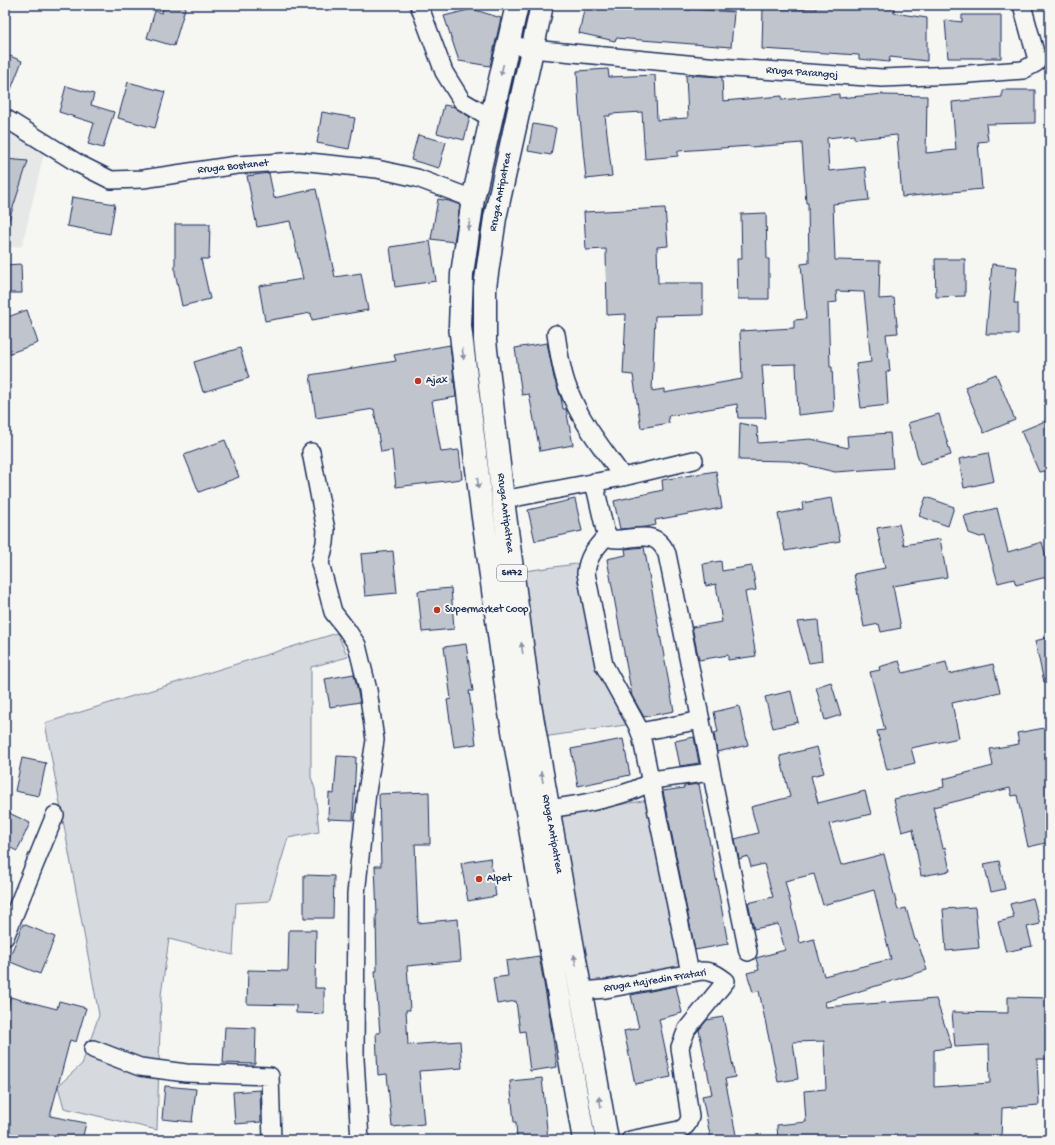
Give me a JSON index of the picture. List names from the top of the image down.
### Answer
{
  "streets": {
    "main road": ["Rruga Antipatrea", "SH72"],
    "street": ["Rruga Parangoj", "Rruga Bostanet", "Rruga Hajredin Fratari"]
  },
  "crossings": [
    ["Rruga Parangoj", "Rruga Antipatrea"],
    ["Rruga Bostanet", "Rruga Antipatrea"],
    ["Rruga Antipatrea", "Rruga Hajredin Fratari"]
  ],
  "places": ["Ajax", "Supermarket Coop", "Alpet"]
}
